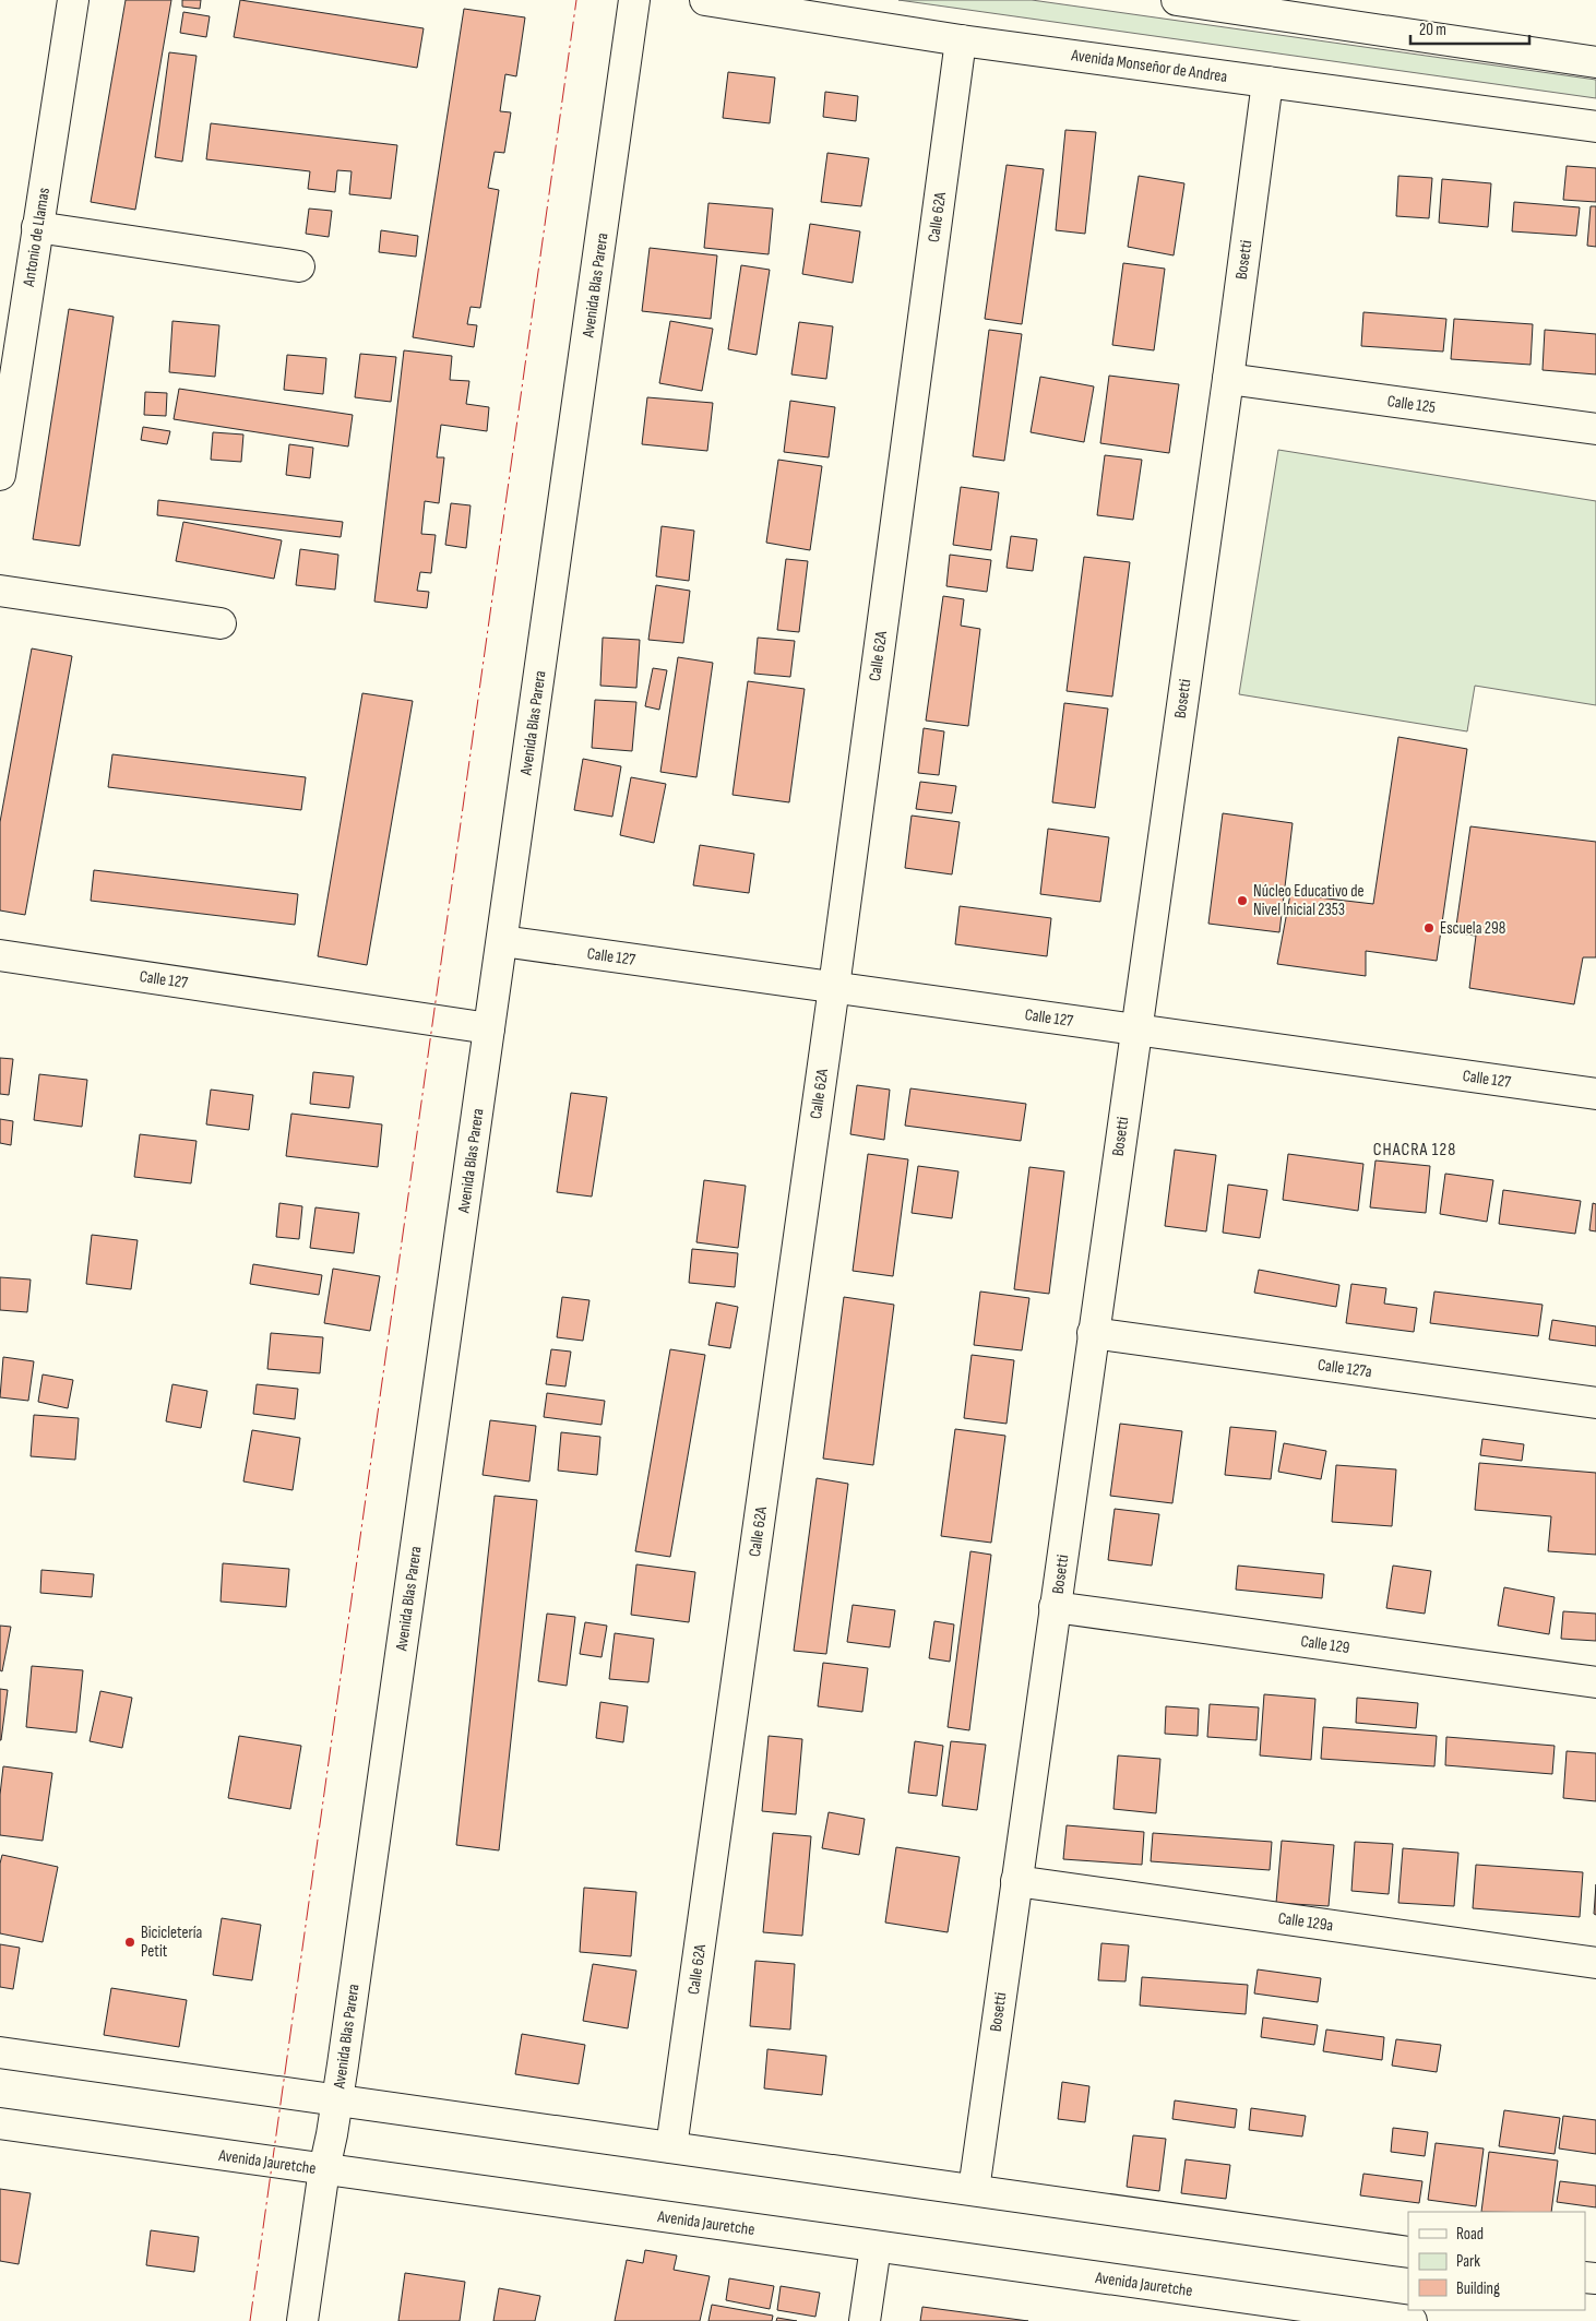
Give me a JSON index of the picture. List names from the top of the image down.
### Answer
{
  "streets": {
    "street": [
      "Avenida Monseñor de Andrea",
      "Calle 62A",
      "Antonio de Llamas",
      "Bosetti",
      "Avenida Blas Parera",
      "Calle 125",
      "Calle 127",
      "Calle 127a",
      "Calle 129",
      "Calle 129a",
      "Avenida Jauretche"
    ]
  },
  "crossings": [
    ["Avenida Monseñor de Andrea", "Calle 62A"],
    ["Avenida Monseñor de Andrea", "Bosetti"],
    ["Calle 62A", "Calle 127"],
    ["Bosetti", "Calle 125"],
    ["Bosetti", "Calle 127"],
    ["Bosetti", "Calle 127a"],
    ["Bosetti", "Calle 129"],
    ["Bosetti", "Calle 129a"],
    ["Avenida Blas Parera", "Calle 127"],
    ["Avenida Blas Parera", "Avenida Jauretche"]
  ],
  "districts": ["CHACRA 128"],
  "places": ["Núcleo Educativo de Nivel Inicial 2353", "Escuela 298", "Bicicletería Petit"],
  "legend": ["Road", "Park", "Building"],
  "scale_bar": "20 m"
}
